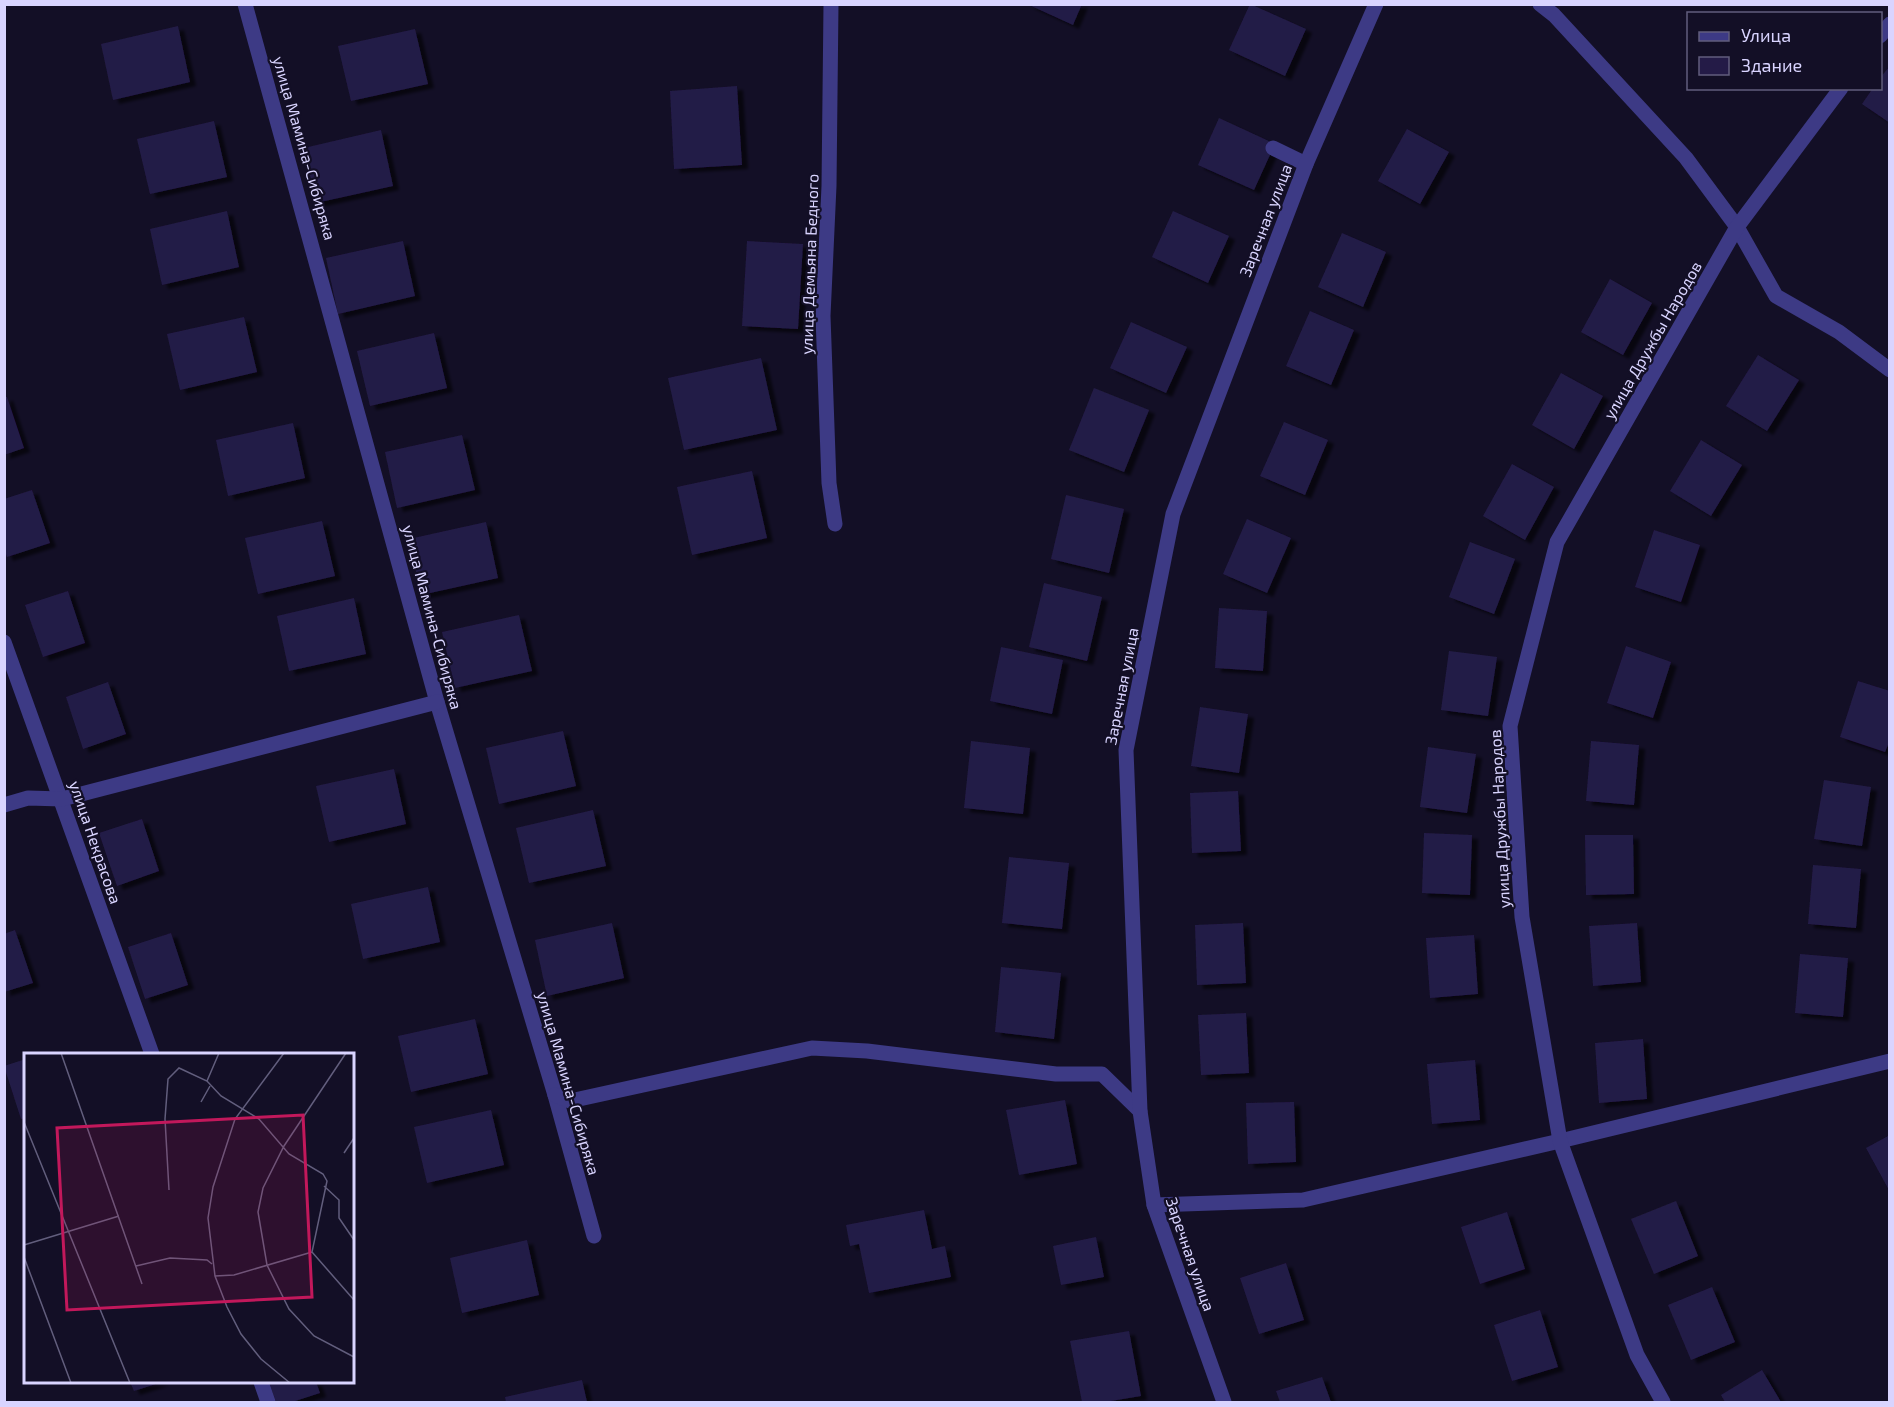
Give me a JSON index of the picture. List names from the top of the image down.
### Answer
{
  "streets": {
    "street": [
      "улица Мамина-Сибиряка",
      "Заречная улица",
      "улица Демьяна Бедного",
      "улица Дружбы Народов",
      "улица Некрасова"
    ]
  },
  "legend": ["Улица", "Здание"]
}
